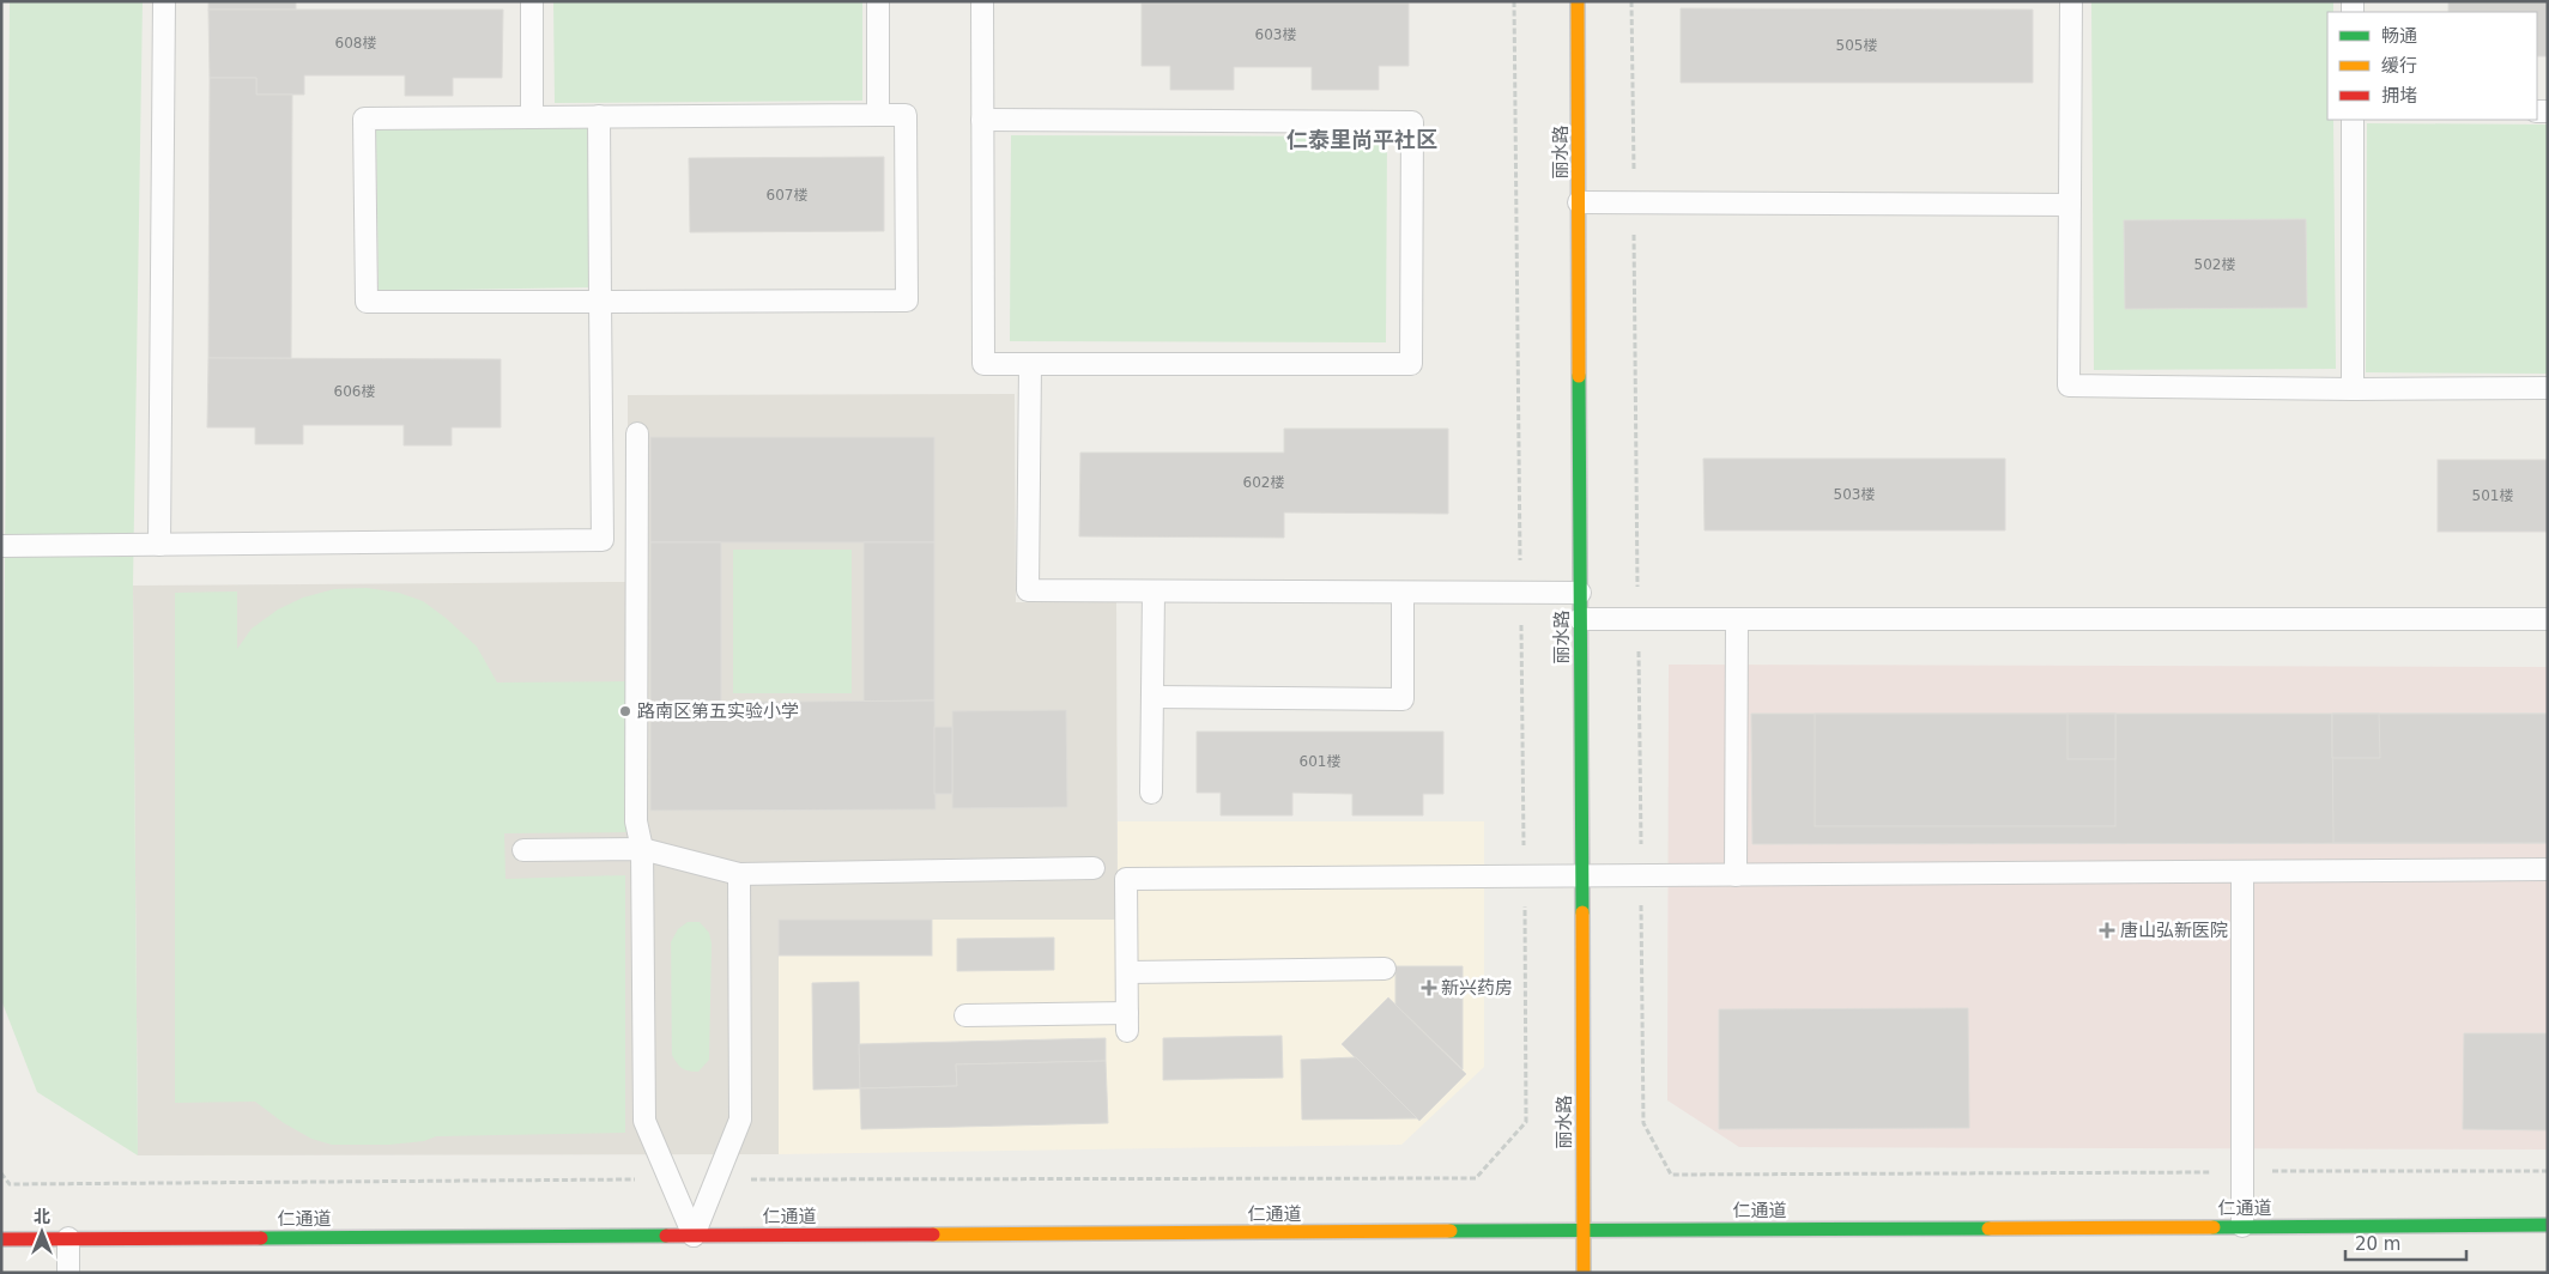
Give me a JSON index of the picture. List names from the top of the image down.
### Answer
{
  "streets": {
    "street": ["丽水路", "仁通道"]
  },
  "crossings": [
    ["丽水路", "仁通道"]
  ],
  "districts": ["仁泰里尚平社区"],
  "places": {
    "other": ["路南区第五实验小学"],
    "health": ["唐山弘新医院", "新兴药房"]
  },
  "house_numbers": [
    "603楼",
    "608楼",
    "505楼",
    "607楼",
    "502楼",
    "606楼",
    "602楼",
    "503楼",
    "501楼",
    "601楼"
  ],
  "legend": ["畅通", "缓行", "拥堵"],
  "scale_bar": "20 m",
  "north": "top"
}
